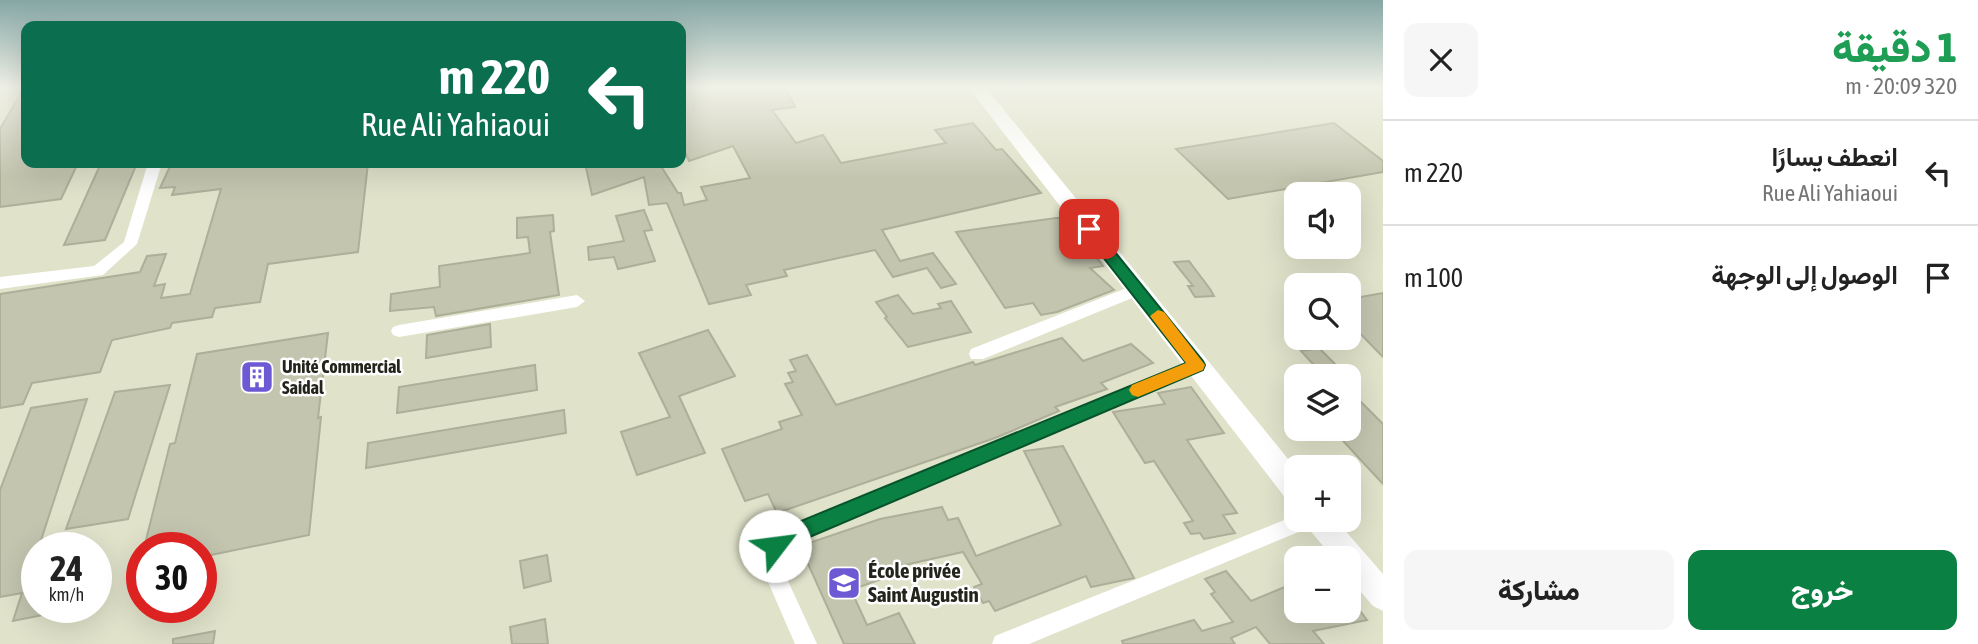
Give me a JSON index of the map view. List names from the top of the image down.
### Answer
{
  "places": {
    "building": ["Unité Commercial Saidal"],
    "school or university": ["École privée Saint Augustin"]
  },
  "page": {
    "heading": ["1 دقيقة", "320 m · 20:09"],
    "turn": ["220 m", "Rue Ali Yahiaoui"],
    "list": [
      {
        "name": "انعطف يسارًا",
        "note": "Rue Ali Yahiaoui",
        "value": "220 m"
      },
      {
        "name": "الوصول إلى الوجهة",
        "value": "100 m"
      }
    ],
    "map_buttons": ["+", "−"],
    "speed": "24 km/h",
    "limit": "30",
    "buttons": ["خروج", "مشاركة"]
  }
}
